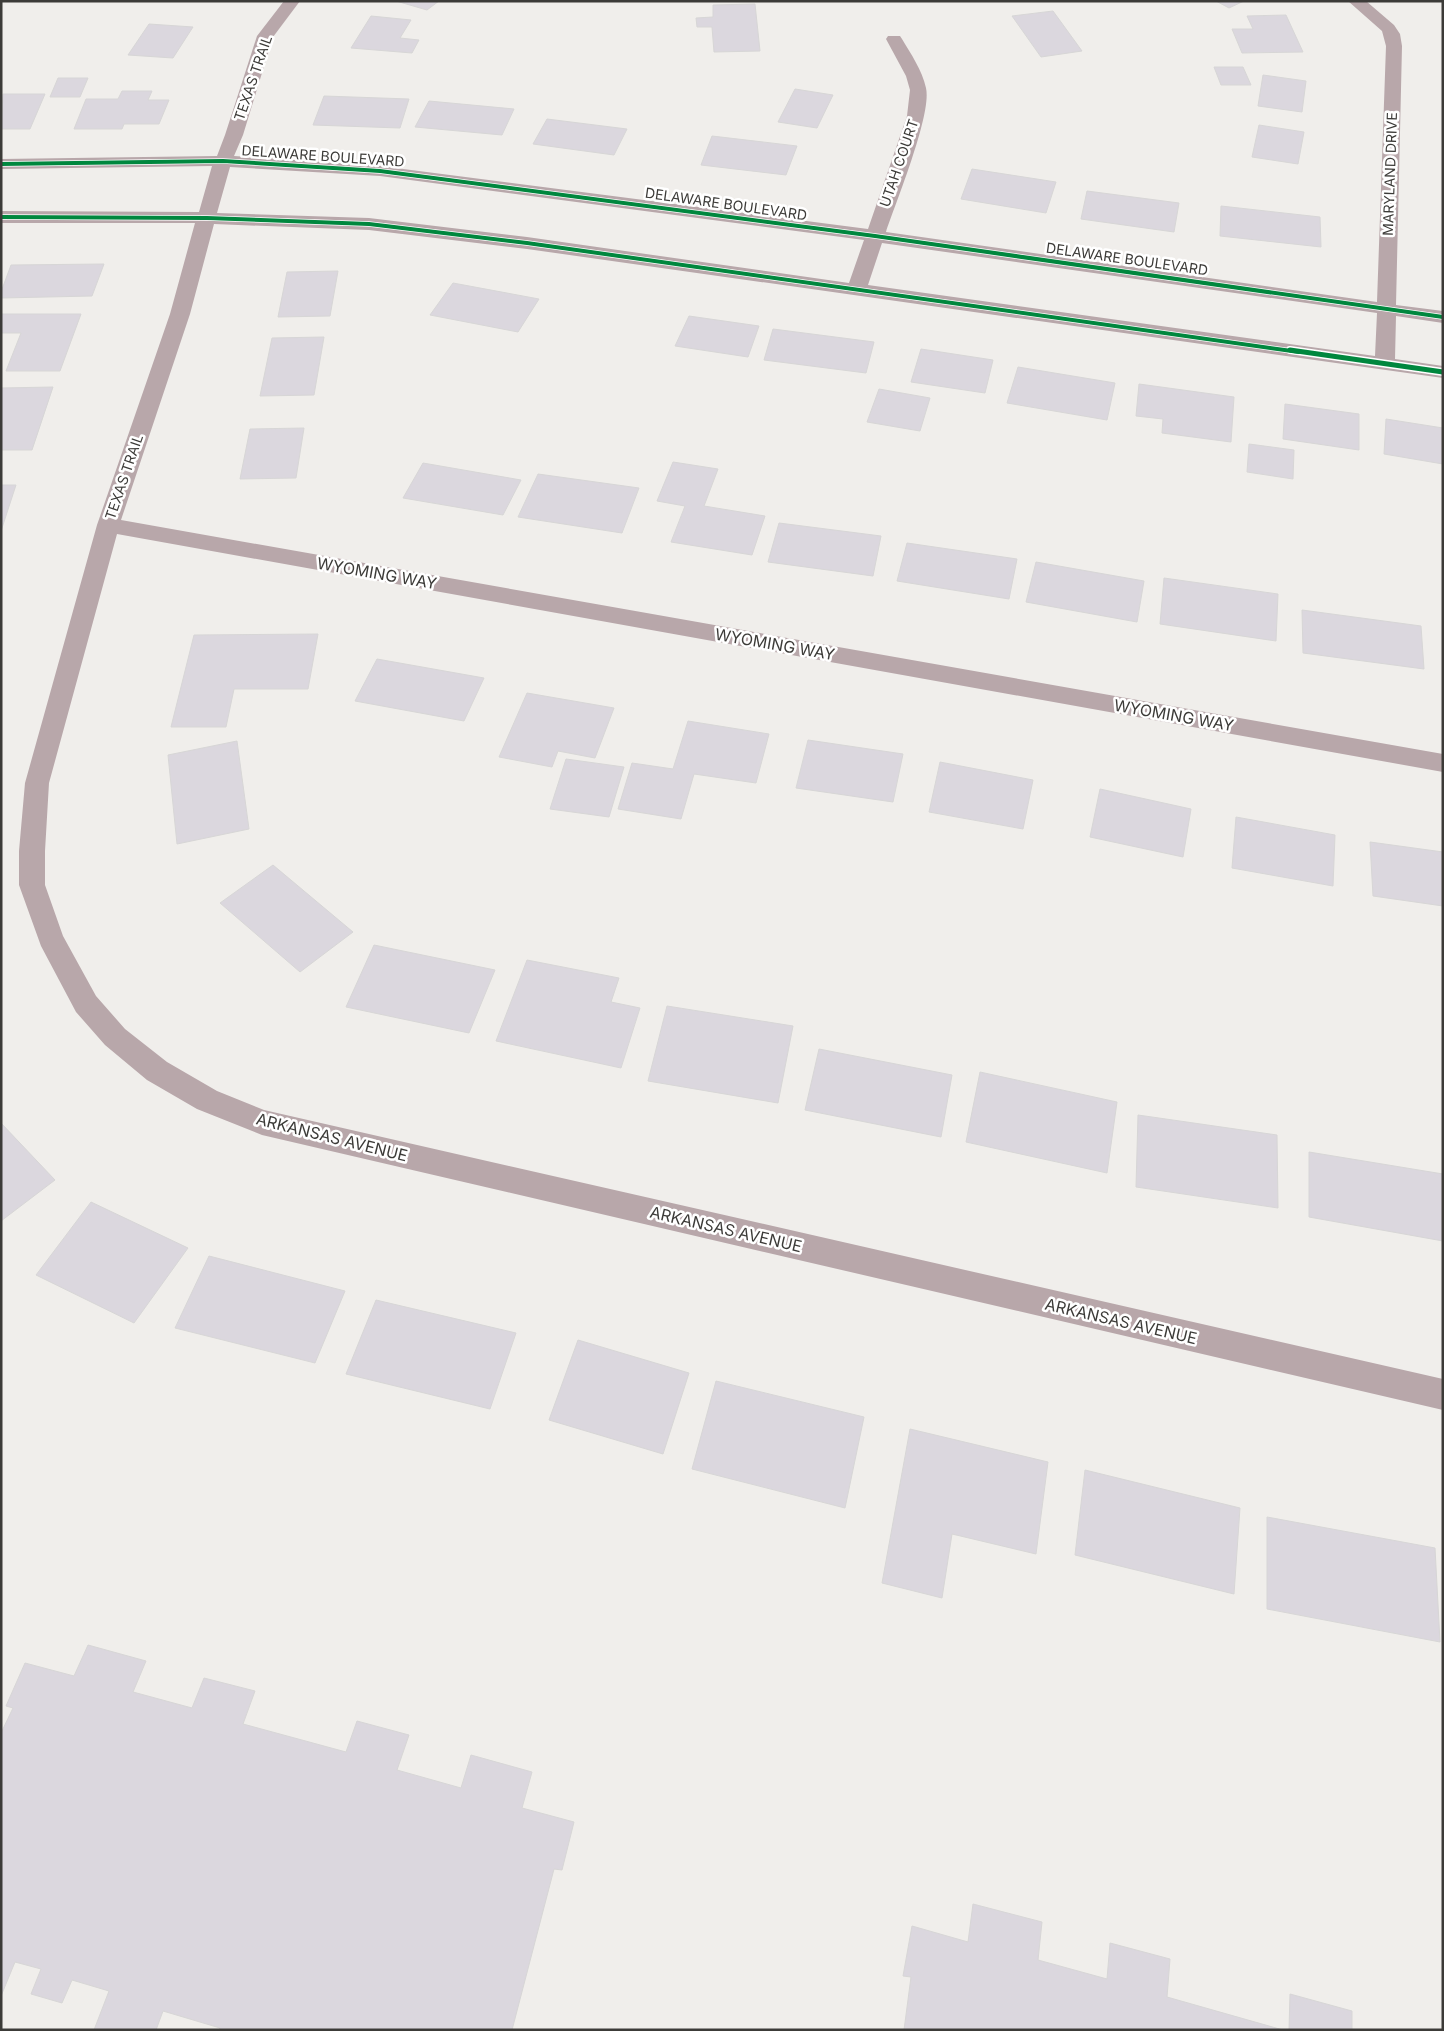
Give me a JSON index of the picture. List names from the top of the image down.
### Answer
{
  "streets": {
    "street": [
      "TEXAS TRAIL",
      "DELAWARE BOULEVARD",
      "UTAH COURT",
      "MARYLAND DRIVE",
      "WYOMING WAY",
      "ARKANSAS AVENUE"
    ]
  },
  "crossings": [
    ["TEXAS TRAIL", "DELAWARE BOULEVARD"],
    ["TEXAS TRAIL", "WYOMING WAY"],
    ["TEXAS TRAIL", "ARKANSAS AVENUE"],
    ["DELAWARE BOULEVARD", "UTAH COURT"],
    ["DELAWARE BOULEVARD", "MARYLAND DRIVE"]
  ]
}
